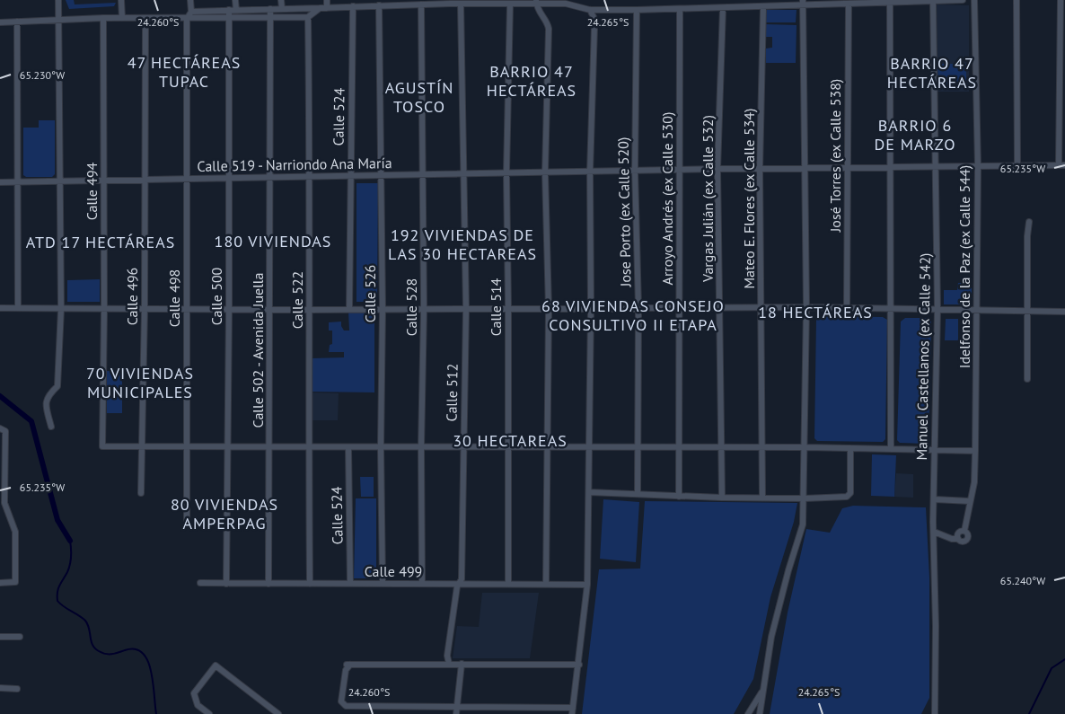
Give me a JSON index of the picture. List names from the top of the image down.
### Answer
{
  "streets": {
    "street": [
      "Calle 524",
      "José Torres (ex Calle 538)",
      "Calle 519 - Narriondo Ana María",
      "Calle 494",
      "Arroyo Andrés (ex Calle 530)",
      "Vargas Julián (ex Calle 532)",
      "Mateo E. Flores (ex Calle 534)",
      "Jose Porto (ex Calle 520)",
      "Idelfonso de la Paz (ex Calle 544)",
      "Calle 526",
      "Calle 496",
      "Calle 500",
      "Calle 498",
      "Calle 522",
      "Calle 528",
      "Calle 514",
      "Calle 502 - Avenida Juella",
      "Manuel Castellanos (ex Calle 542)",
      "Calle 512",
      "Calle 499"
    ]
  },
  "crossings": [
    ["Calle 524", "Calle 519 - Narriondo Ana María"],
    ["Calle 524", "Calle 499"],
    ["José Torres (ex Calle 538)", "Calle 519 - Narriondo Ana María"],
    ["Calle 519 - Narriondo Ana María", "Calle 494"],
    ["Calle 519 - Narriondo Ana María", "Arroyo Andrés (ex Calle 530)"],
    ["Calle 519 - Narriondo Ana María", "Vargas Julián (ex Calle 532)"],
    ["Calle 519 - Narriondo Ana María", "Mateo E. Flores (ex Calle 534)"],
    ["Calle 519 - Narriondo Ana María", "Jose Porto (ex Calle 520)"],
    ["Calle 519 - Narriondo Ana María", "Idelfonso de la Paz (ex Calle 544)"],
    ["Calle 519 - Narriondo Ana María", "Calle 526"],
    ["Calle 519 - Narriondo Ana María", "Calle 496"],
    ["Calle 519 - Narriondo Ana María", "Calle 500"],
    ["Calle 519 - Narriondo Ana María", "Calle 498"],
    ["Calle 519 - Narriondo Ana María", "Calle 522"],
    ["Calle 519 - Narriondo Ana María", "Calle 528"],
    ["Calle 519 - Narriondo Ana María", "Calle 514"],
    ["Calle 519 - Narriondo Ana María", "Calle 502 - Avenida Juella"],
    ["Calle 519 - Narriondo Ana María", "Manuel Castellanos (ex Calle 542)"],
    ["Calle 519 - Narriondo Ana María", "Calle 512"],
    ["Calle 494", "Calle 496"],
    ["Calle 526", "Calle 499"],
    ["Calle 500", "Calle 499"],
    ["Calle 522", "Calle 499"],
    ["Calle 528", "Calle 499"],
    ["Calle 514", "Calle 499"],
    ["Calle 502 - Avenida Juella", "Calle 499"],
    ["Calle 512", "Calle 499"]
  ],
  "districts": [
    "47 HECTÁREAS TUPAC",
    "BARRIO 47 HECTÁREAS",
    "BARRIO 47 HECTÁREAS",
    "AGUSTÍN TOSCO",
    "BARRIO 6 DE MARZO",
    "192 VIVIENDAS DE LAS 30 HECTAREAS",
    "180 VIVIENDAS",
    "ATD 17 HECTÁREAS",
    "68 VIVIENDAS CONSEJO CONSULTIVO II ETAPA",
    "18 HECTÁREAS",
    "70 VIVIENDAS MUNICIPALES",
    "30 HECTAREAS",
    "80 VIVIENDAS AMPERPAG"
  ],
  "coordinates": [
    "24.260°S",
    "24.265°S",
    "65.230°W",
    "65.235°W",
    "65.240°W"
  ]
}
